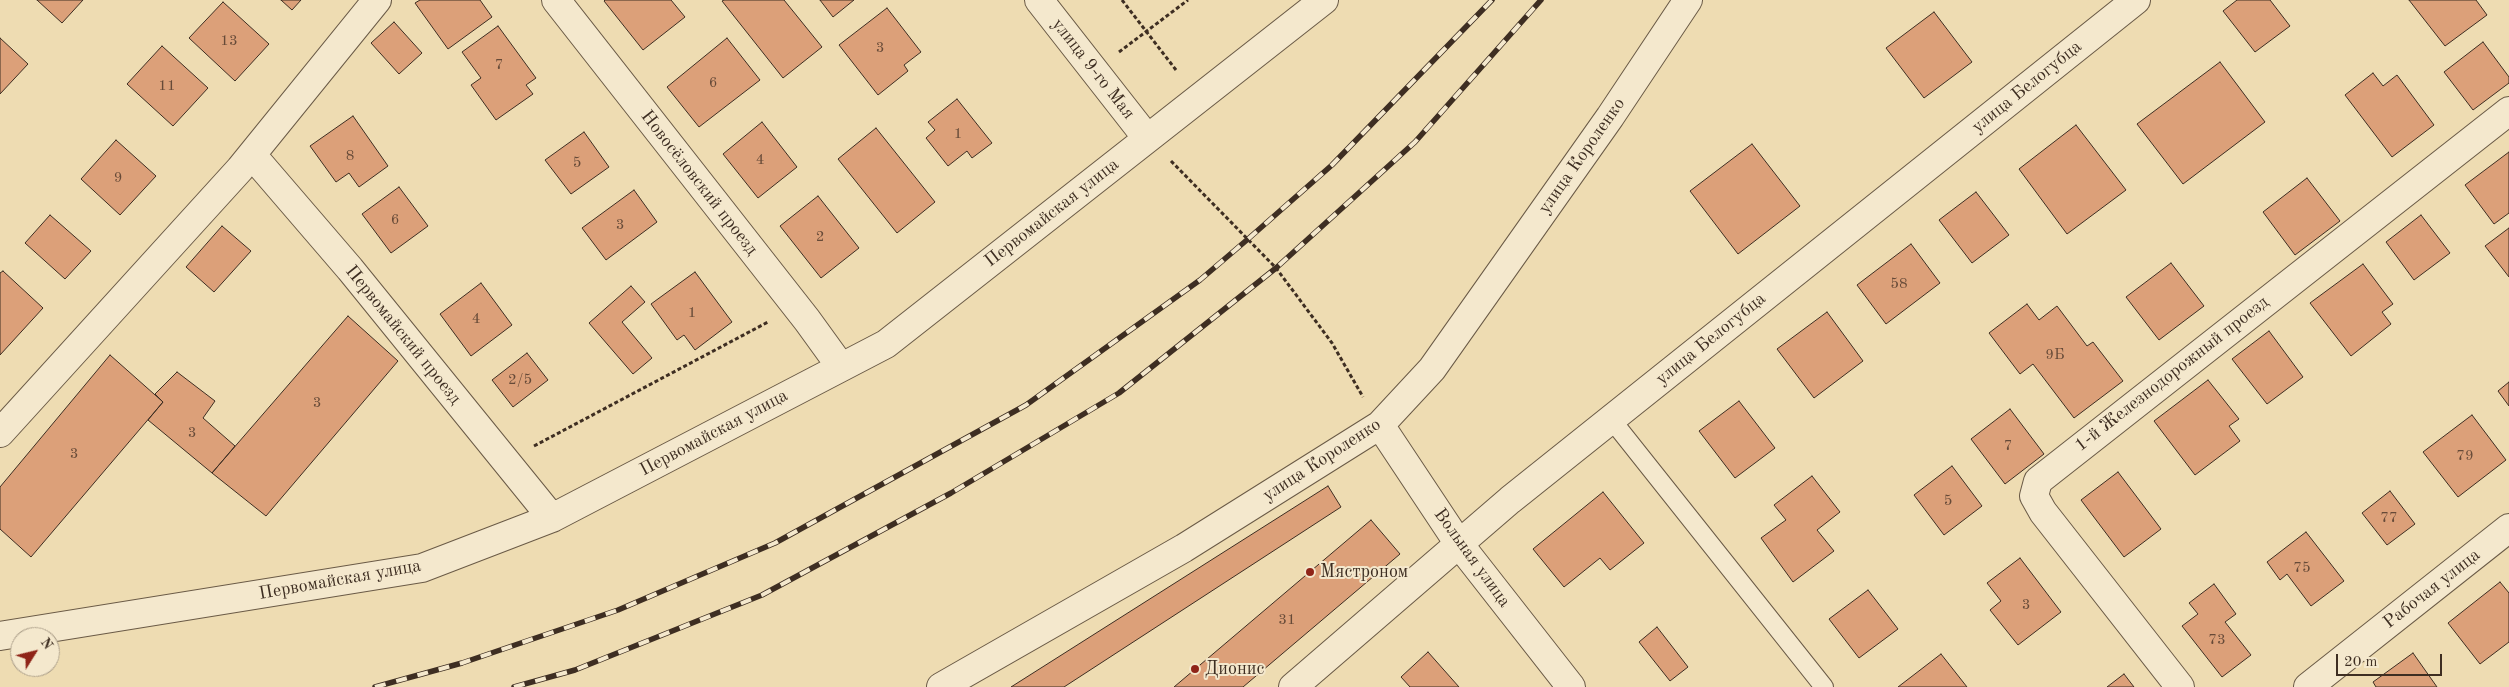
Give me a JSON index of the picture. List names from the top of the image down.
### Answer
{
  "streets": {
    "street": [
      "улица 9-го Мая",
      "улица Белогубца",
      "улица Короленко",
      "Новосёловский проезд",
      "Первомайская улица",
      "Первомайский проезд",
      "1-й Железнодорожный проезд",
      "Вольная улица",
      "Рабочая улица"
    ]
  },
  "crossings": [
    ["улица 9-го Мая", "Первомайская улица"],
    ["улица Белогубца", "Вольная улица"],
    ["улица Короленко", "Вольная улица"],
    ["Новосёловский проезд", "Первомайская улица"],
    ["Первомайская улица", "Первомайский проезд"]
  ],
  "places": ["Мястроном", "Дионис"],
  "house_numbers": [
    "13",
    "3",
    "7",
    "6",
    "11",
    "1",
    "8",
    "4",
    "5",
    "9",
    "6",
    "3",
    "2",
    "58",
    "1",
    "4",
    "9Б",
    "2/5",
    "3",
    "3",
    "7",
    "3",
    "79",
    "5",
    "77",
    "75",
    "3",
    "31",
    "73"
  ],
  "scale_bar": "20 m",
  "north": "top right"
}
